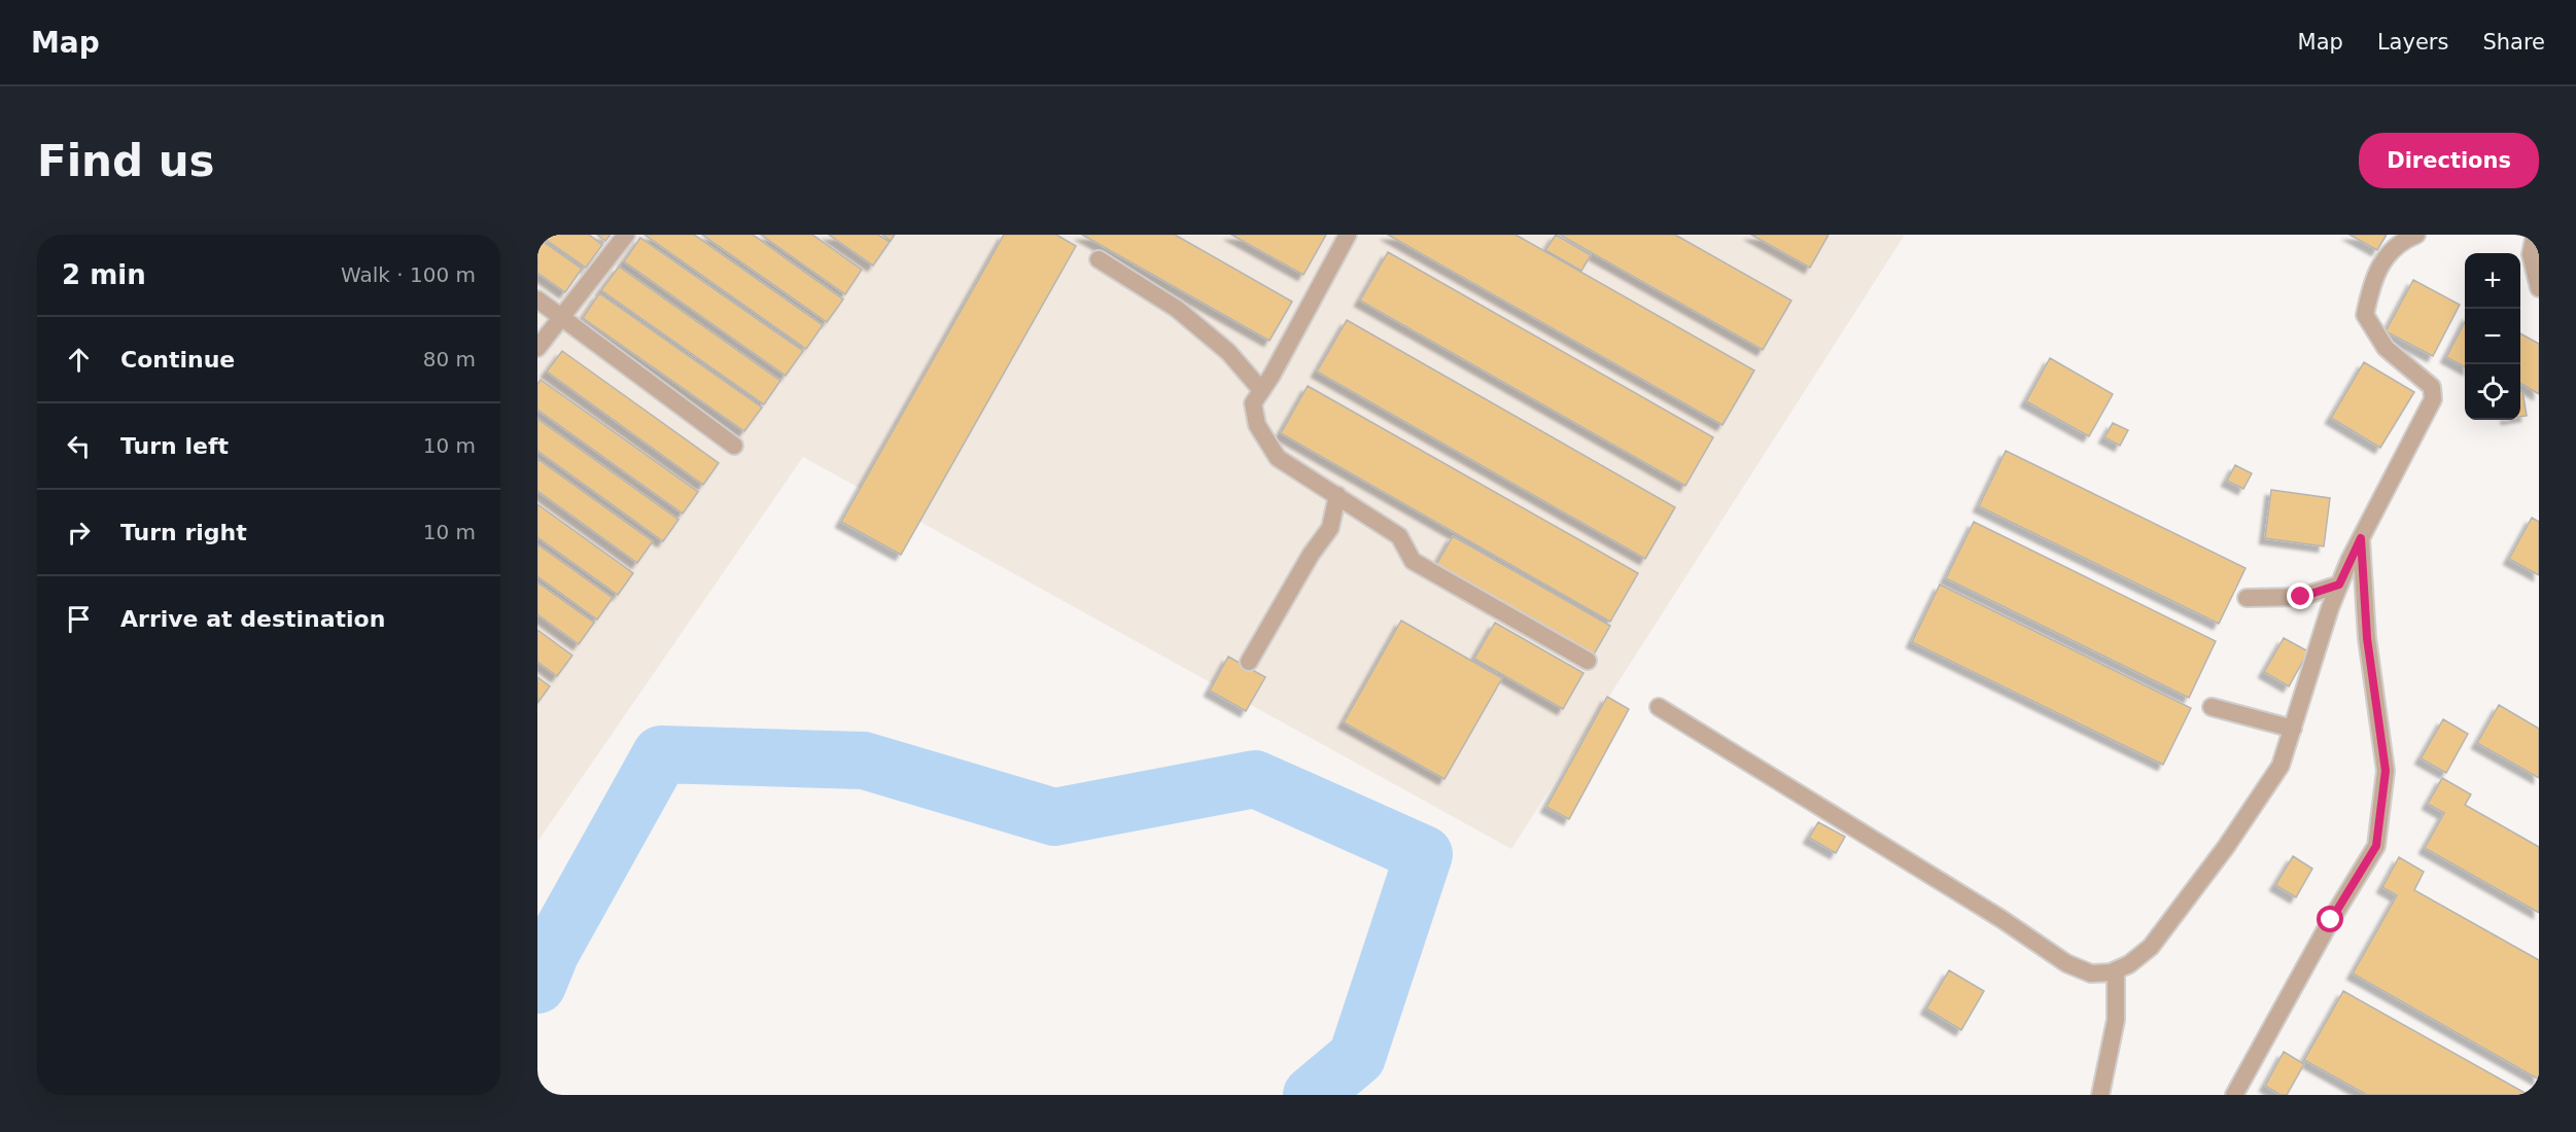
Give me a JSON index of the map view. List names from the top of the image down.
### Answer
{
  "page": {
    "header": "Map",
    "nav": ["Map", "Layers", "Share"],
    "buttons": "Directions",
    "title": "Find us",
    "heading": ["2 min", "Walk · 100 m"],
    "map_buttons": ["+", "−"],
    "list": [
      ["Continue", "80 m"],
      ["Turn left", "10 m"],
      ["Turn right", "10 m"],
      "Arrive at destination"
    ]
  }
}
